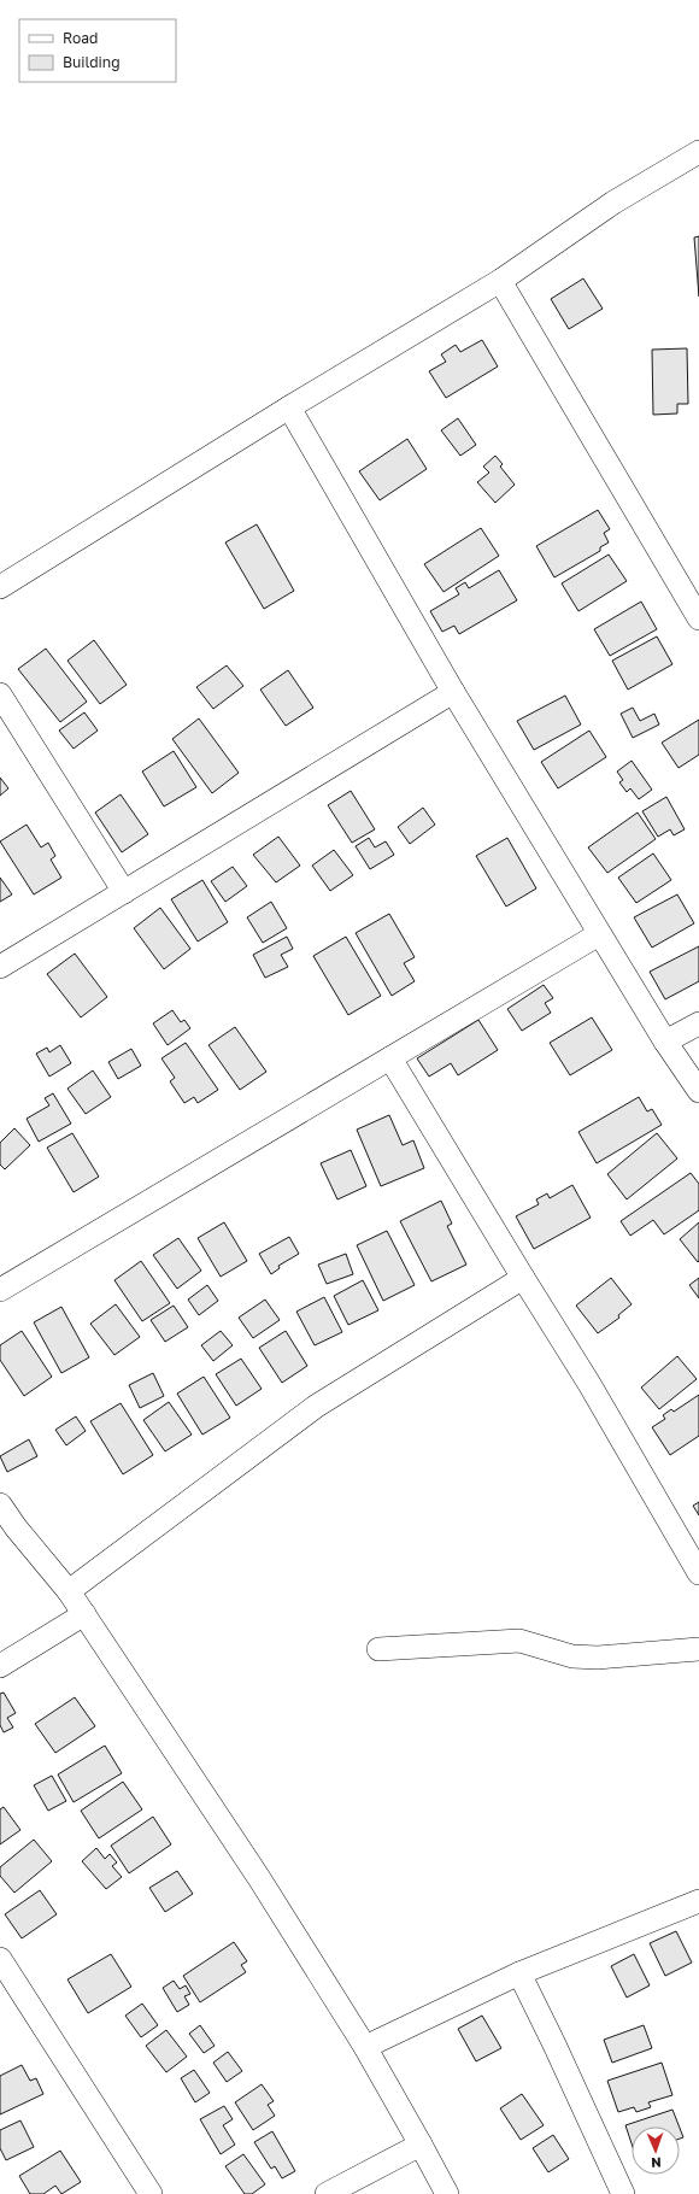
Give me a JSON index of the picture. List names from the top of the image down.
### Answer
{
  "legend": ["Road", "Building"],
  "north": "bottom"
}
